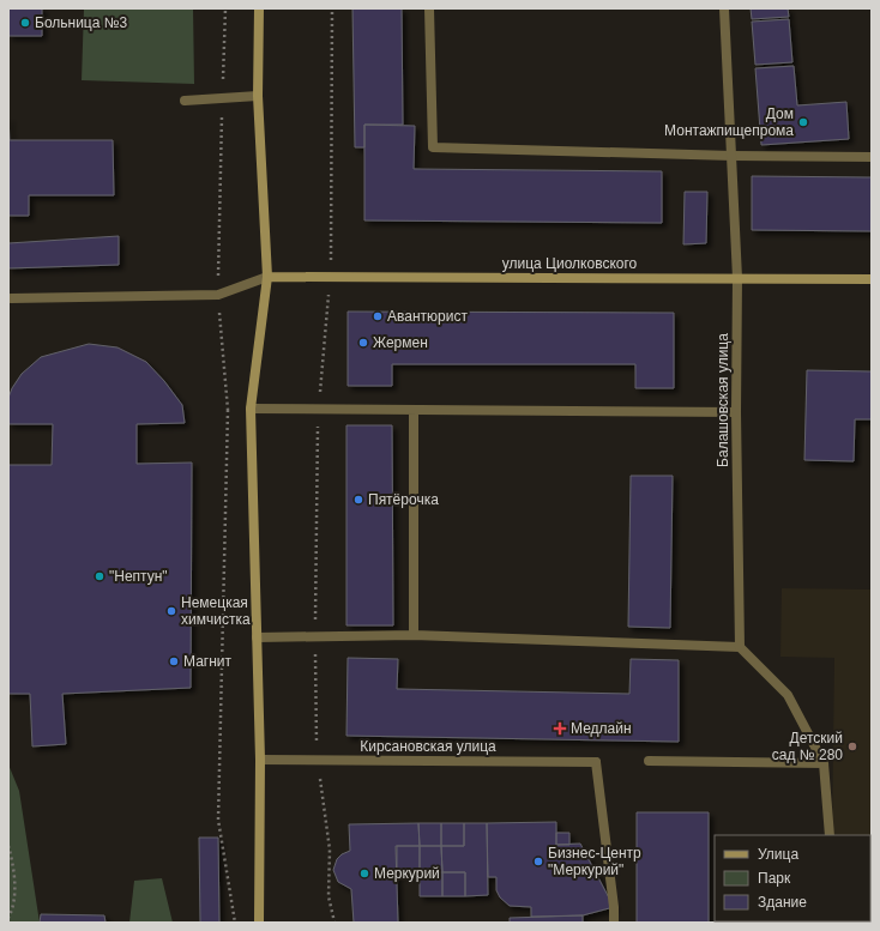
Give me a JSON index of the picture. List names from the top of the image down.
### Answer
{
  "streets": {
    "main road": ["улица Циолковского"],
    "street": ["Балашовская улица", "Кирсановская улица"]
  },
  "crossings": [
    ["улица Циолковского", "Балашовская улица"]
  ],
  "places": {
    "other": [
      "Больница №3",
      "Дом Монтажпищепрома",
      "Авантюрист",
      "Жермен",
      "Пятёрочка",
      "\"Нептун\"",
      "Немецкая химчистка",
      "Магнит",
      "Детский сад № 280",
      "Бизнес-Центр \"Меркурий\"",
      "Меркурий"
    ],
    "health": ["Медлайн"]
  },
  "legend": ["Улица", "Парк", "Здание"]
}
